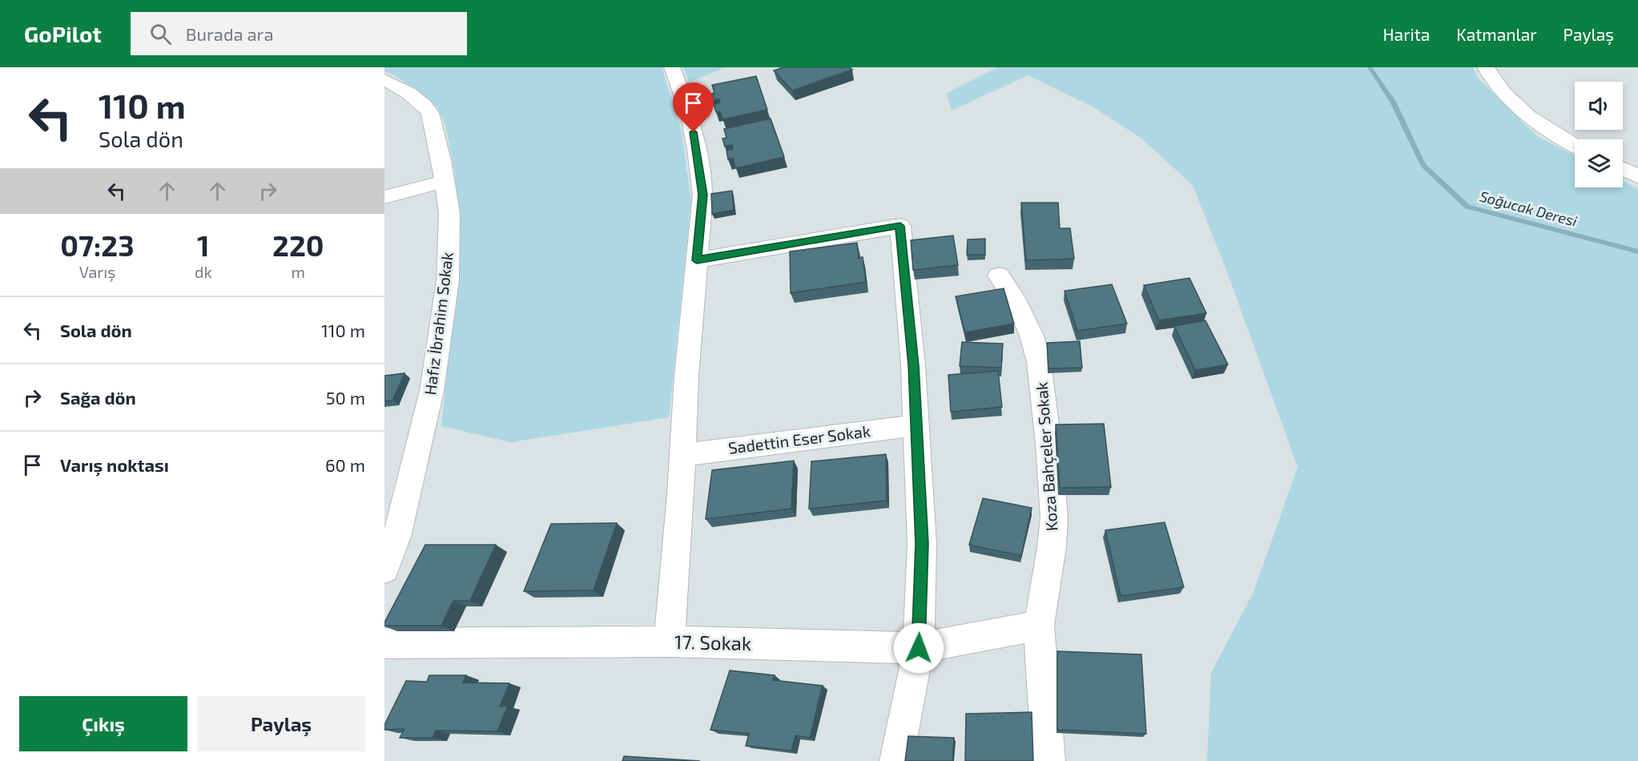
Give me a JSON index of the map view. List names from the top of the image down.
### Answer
{
  "streets": {
    "street": [
      "Hafız İbrahim Sokak",
      "Sadettin Eser Sokak",
      "Koza Bahçeler Sokak",
      "17. Sokak"
    ]
  },
  "crossings": [
    ["Koza Bahçeler Sokak", "17. Sokak"]
  ],
  "water": ["Soğucak Deresi"],
  "page": {
    "header": "GoPilot",
    "search": "Burada ara",
    "nav": ["Harita", "Katmanlar", "Paylaş"],
    "turn": ["110 m", "Sola dön"],
    "eta": [
      "07:23",
      "Varış",
      "1",
      "dk",
      "220",
      "m"
    ],
    "list": [
      {
        "name": "Sola dön",
        "value": "110 m"
      },
      {
        "name": "Sağa dön",
        "value": "50 m"
      },
      {
        "name": "Varış noktası",
        "value": "60 m"
      }
    ],
    "buttons": ["Çıkış", "Paylaş"]
  }
}
